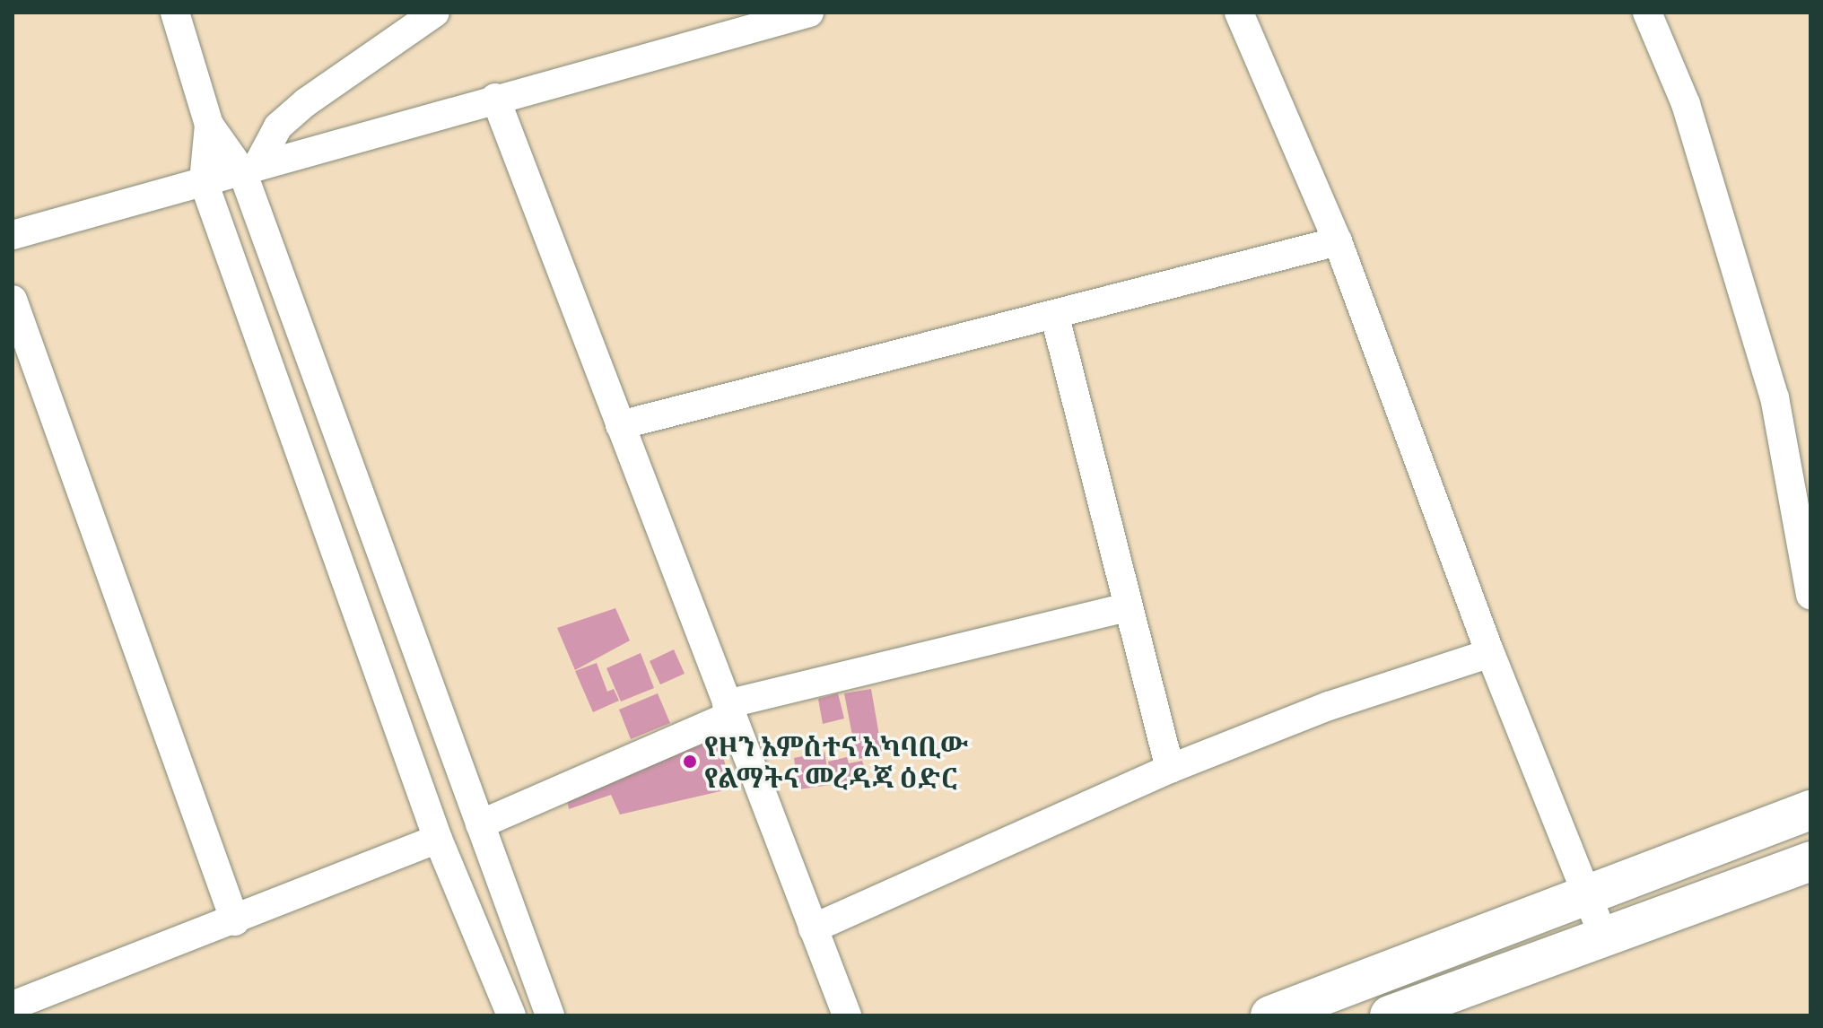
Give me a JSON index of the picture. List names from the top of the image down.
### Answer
{
  "places": ["የዞን አምስተና አካባቢው የልማትና መረዳጃ ዕድር"]
}
